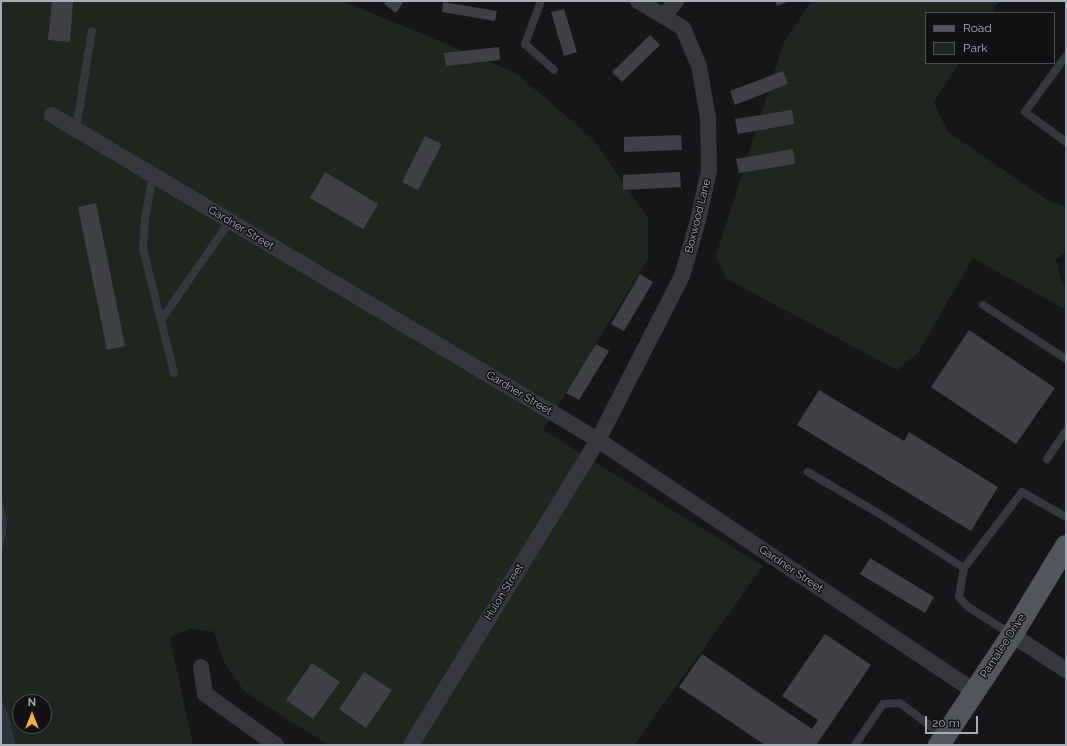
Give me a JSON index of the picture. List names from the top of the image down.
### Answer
{
  "streets": {
    "main road": ["Pamalee Drive"],
    "street": ["Boxwood Lane", "Gardner Street", "Hulon Street"]
  },
  "crossings": [
    ["Boxwood Lane", "Gardner Street"],
    ["Boxwood Lane", "Hulon Street"],
    ["Gardner Street", "Hulon Street"],
    ["Gardner Street", "Pamalee Drive"]
  ],
  "legend": ["Road", "Park"],
  "scale_bar": "20 m",
  "north": "top"
}
